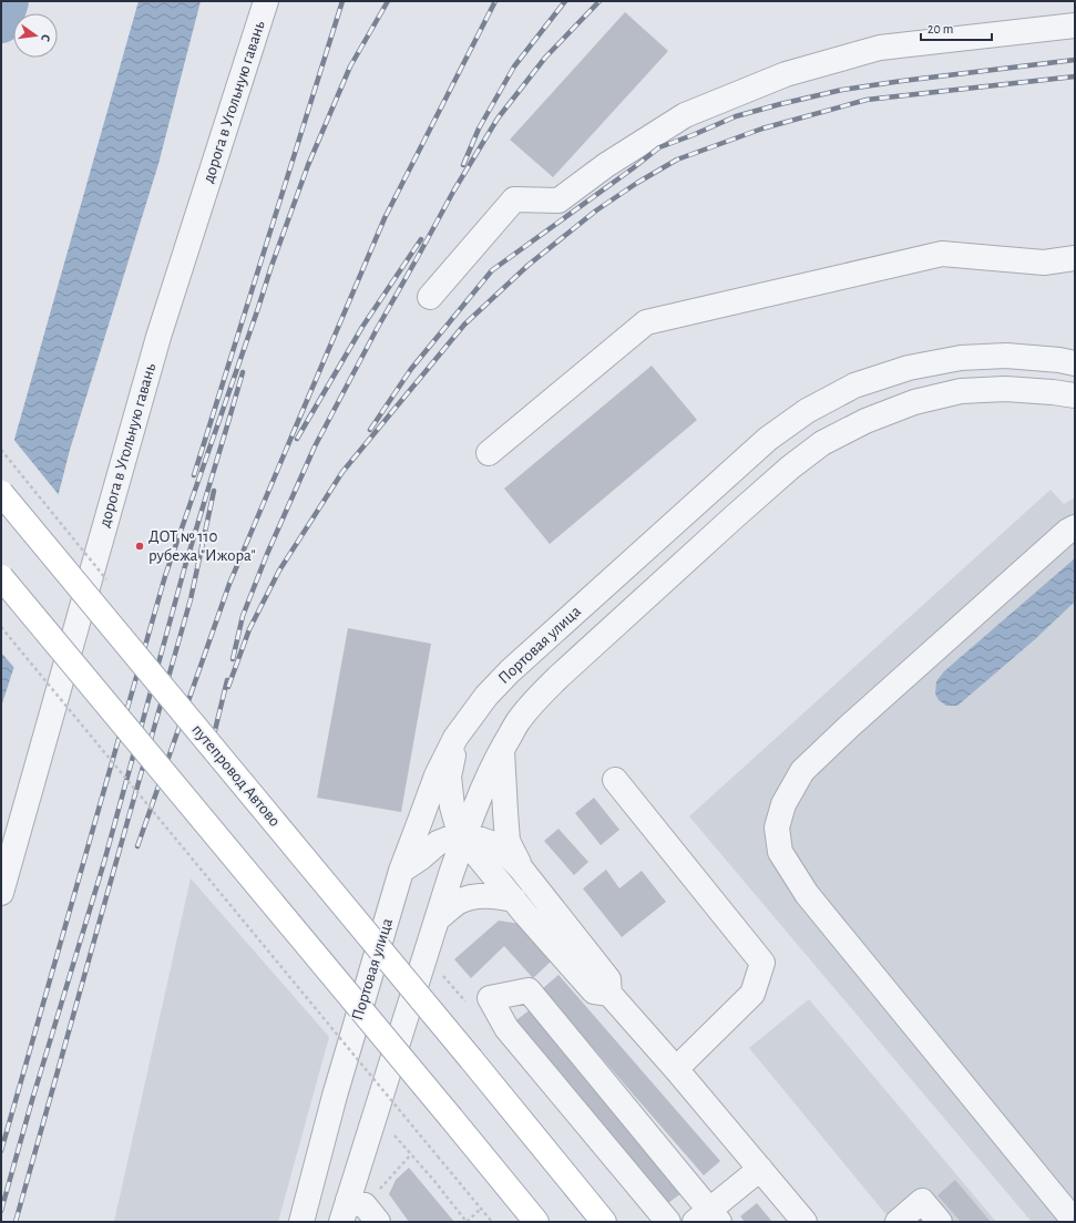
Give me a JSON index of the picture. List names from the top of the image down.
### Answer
{
  "streets": {
    "main road": ["путепровод Автово"],
    "street": ["дорога в Угольную гавань", "Портовая улица"]
  },
  "places": ["ДОТ № 110 рубежа \"Ижора\""],
  "scale_bar": "20 m",
  "north": "right"
}
